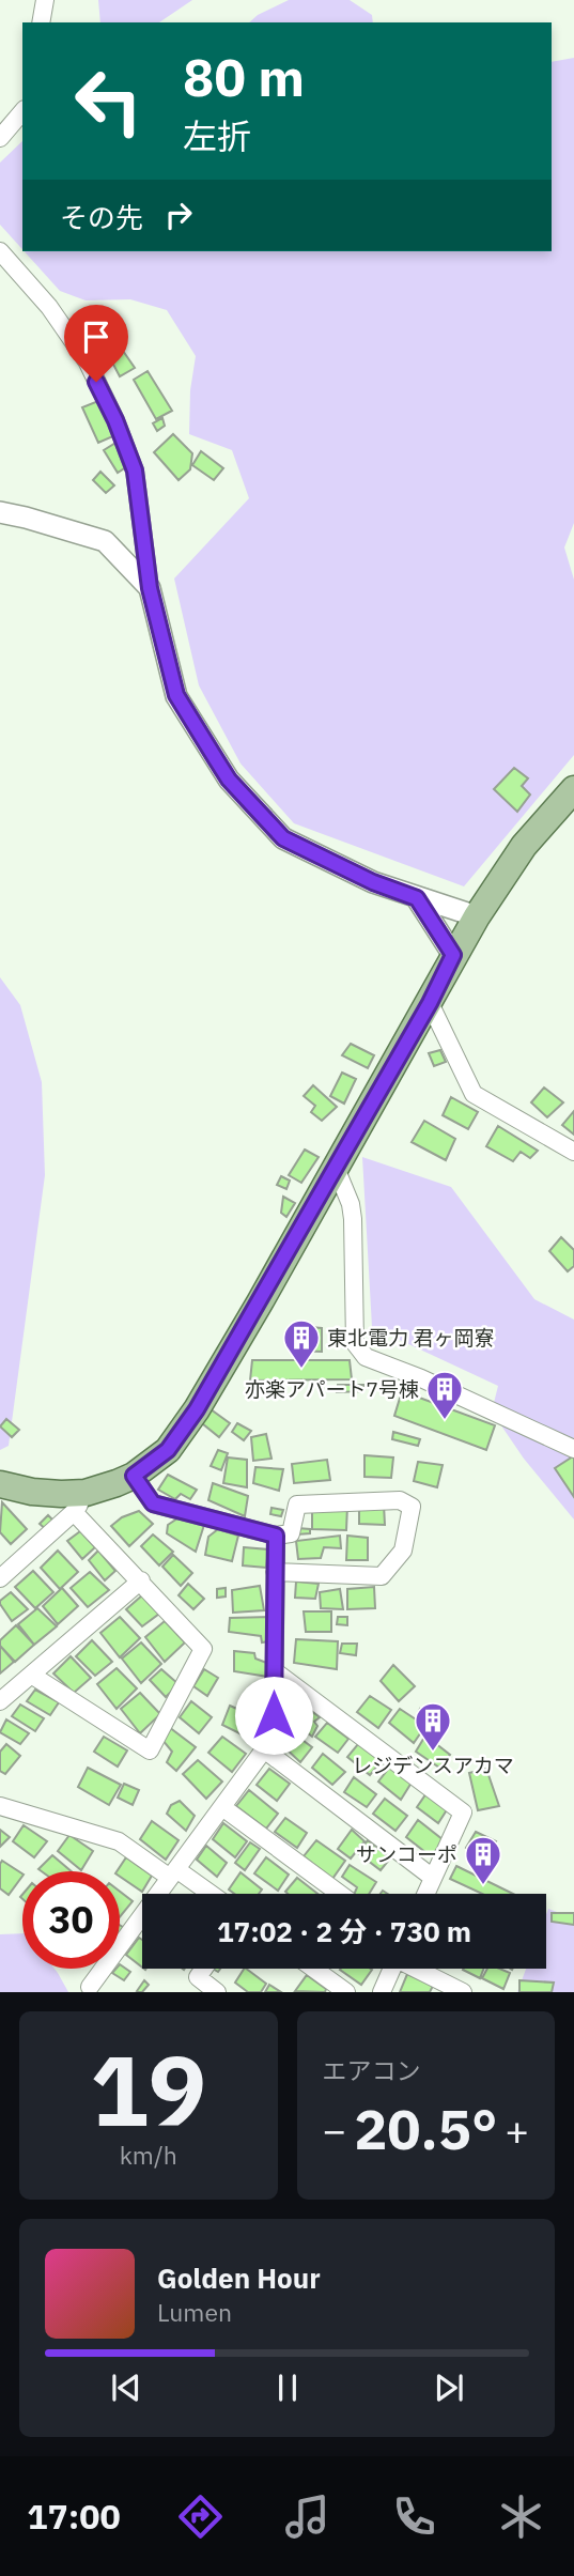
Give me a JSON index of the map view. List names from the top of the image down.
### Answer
{
  "places": {
    "building": [
      "東北電力 君ヶ岡寮",
      "亦楽アパート7号棟",
      "レジデンスアカマ",
      "サンコーポ"
    ]
  },
  "page": {
    "turn": ["80 m", "左折"],
    "then": "その先",
    "limit": "30",
    "trip": "17:02 · 2 分 · 730 m",
    "tile": [
      ["19", "km/h"],
      "エアコン"
    ],
    "heat": ["−", "20.5°", "+"],
    "song": ["Golden Hour", "Lumen"],
    "tabs": "17:00"
  }
}
